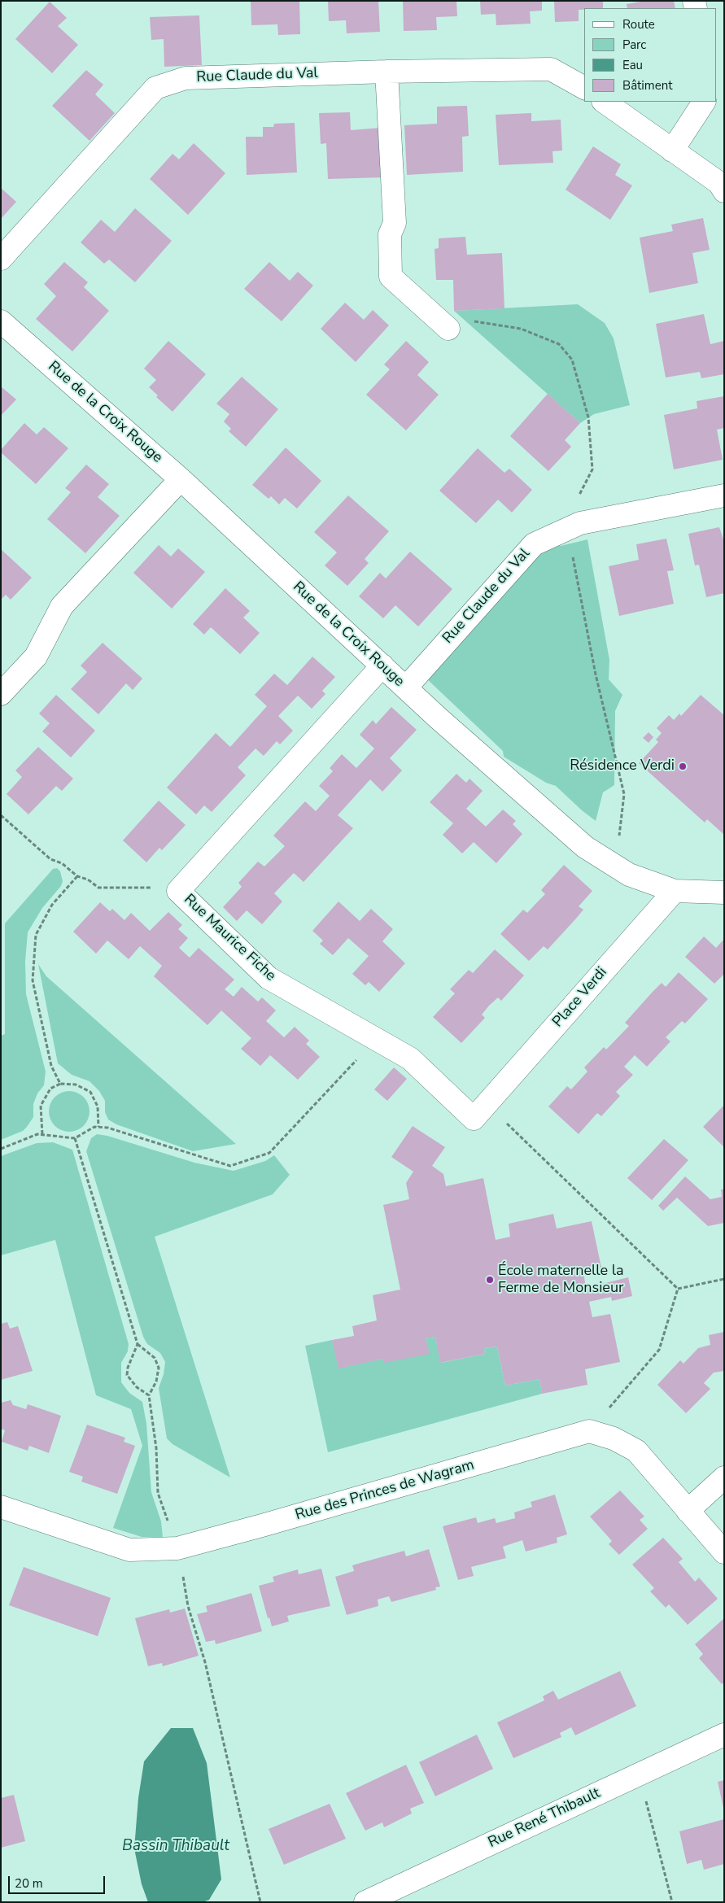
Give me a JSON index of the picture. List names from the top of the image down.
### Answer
{
  "streets": {
    "street": [
      "Rue Claude du Val",
      "Rue de la Croix Rouge",
      "Rue Maurice Fiche",
      "Place Verdi",
      "Rue des Princes de Wagram",
      "Rue René Thibault"
    ]
  },
  "crossings": [
    ["Rue Claude du Val", "Rue de la Croix Rouge"],
    ["Rue de la Croix Rouge", "Rue Maurice Fiche"],
    ["Rue de la Croix Rouge", "Place Verdi"],
    ["Rue Maurice Fiche", "Place Verdi"]
  ],
  "water": ["Bassin Thibault"],
  "places": ["Résidence Verdi", "École maternelle la Ferme de Monsieur"],
  "legend": [
    "Route",
    "Parc",
    "Eau",
    "Bâtiment"
  ],
  "scale_bar": "20 m"
}
